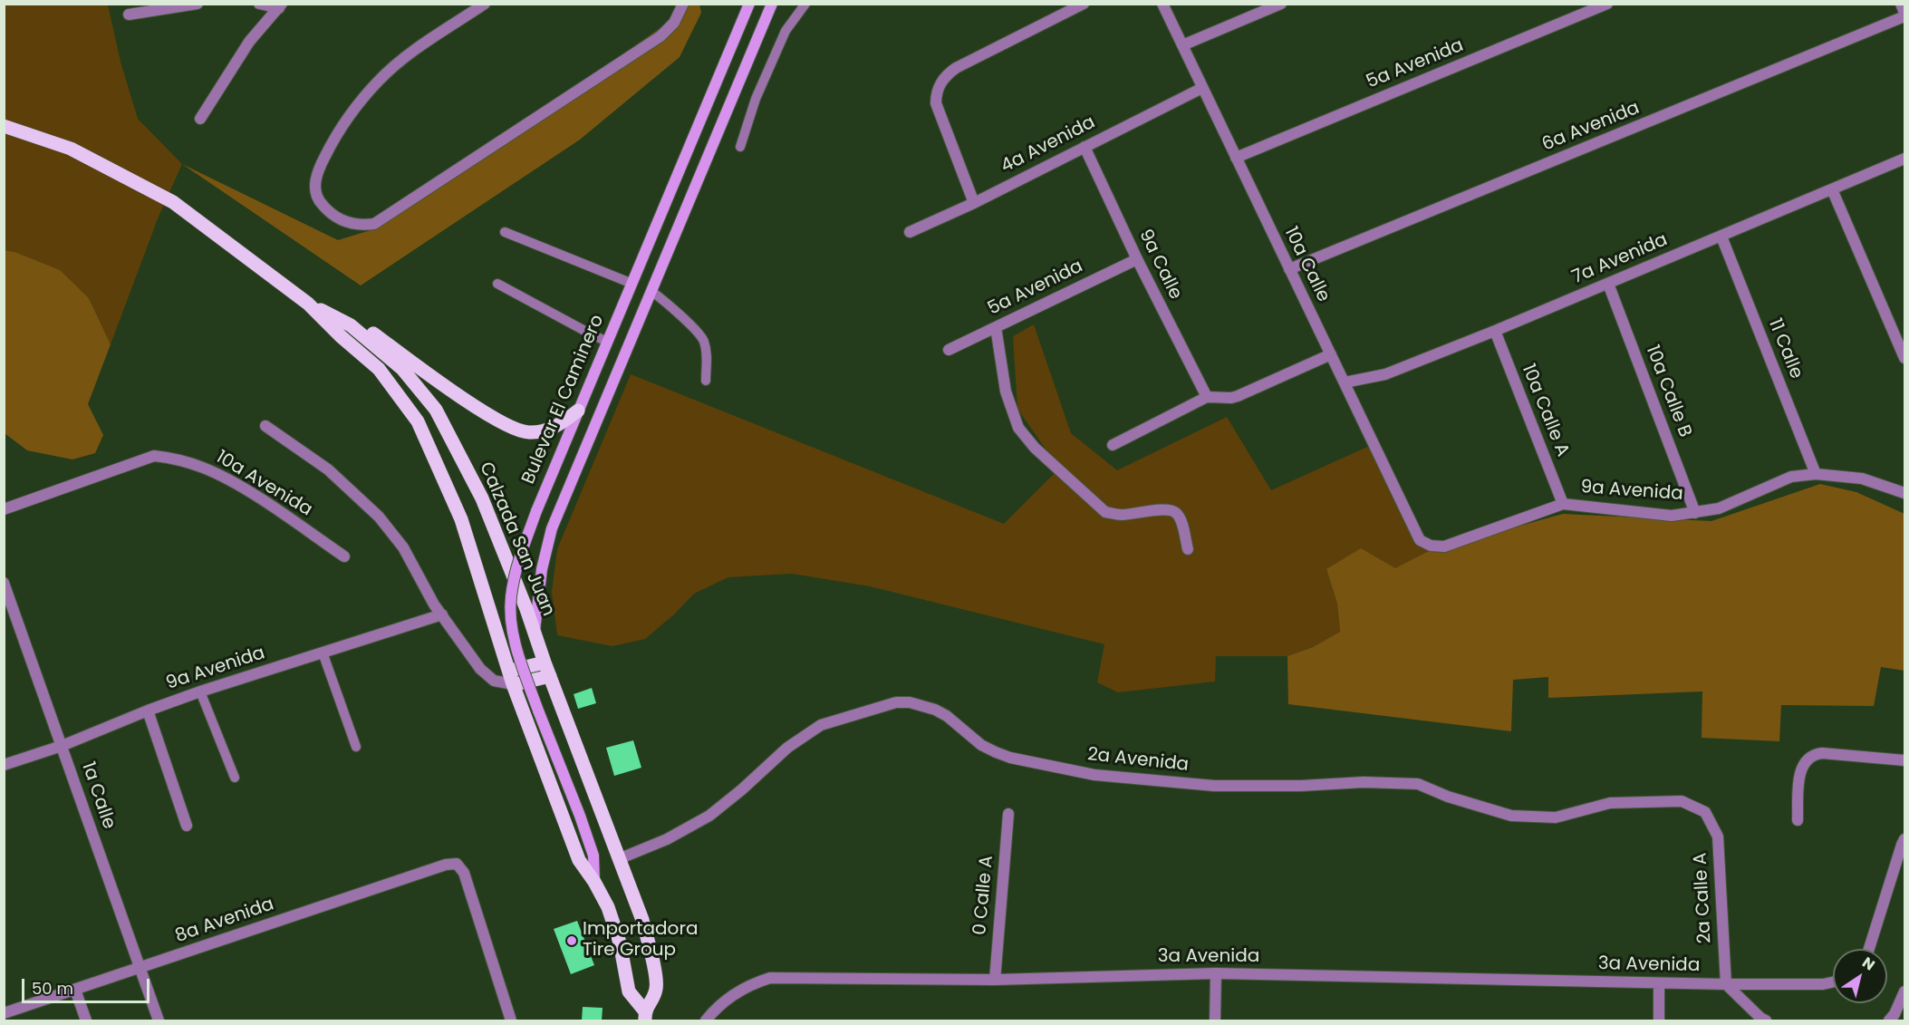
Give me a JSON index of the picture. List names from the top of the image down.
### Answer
{
  "streets": {
    "main road": ["Bulevar El Caminero", "Calzada San Juan"],
    "street": [
      "5a Avenida",
      "6a Avenida",
      "4a Avenida",
      "7a Avenida",
      "9a Calle",
      "10a Calle",
      "11 Calle",
      "10a Calle B",
      "10a Calle A",
      "10a Avenida",
      "9a Avenida",
      "2a Avenida",
      "1a Calle",
      "0 Calle A",
      "2a Calle A",
      "8a Avenida",
      "3a Avenida"
    ]
  },
  "crossings": [
    ["5a Avenida", "9a Calle"],
    ["5a Avenida", "10a Calle"],
    ["6a Avenida", "10a Calle"],
    ["4a Avenida", "9a Calle"],
    ["4a Avenida", "10a Calle"],
    ["7a Avenida", "10a Calle"],
    ["7a Avenida", "11 Calle"],
    ["7a Avenida", "10a Calle B"],
    ["7a Avenida", "10a Calle A"],
    ["10a Calle", "9a Avenida"],
    ["11 Calle", "9a Avenida"],
    ["10a Calle B", "9a Avenida"],
    ["Bulevar El Caminero", "Calzada San Juan"],
    ["10a Calle A", "9a Avenida"],
    ["9a Avenida", "1a Calle"],
    ["Calzada San Juan", "2a Avenida"],
    ["2a Avenida", "2a Calle A"],
    ["1a Calle", "8a Avenida"],
    ["0 Calle A", "3a Avenida"],
    ["2a Calle A", "3a Avenida"]
  ],
  "places": ["Importadora Tire Group"],
  "scale_bar": "50 m",
  "north": "top right"
}
